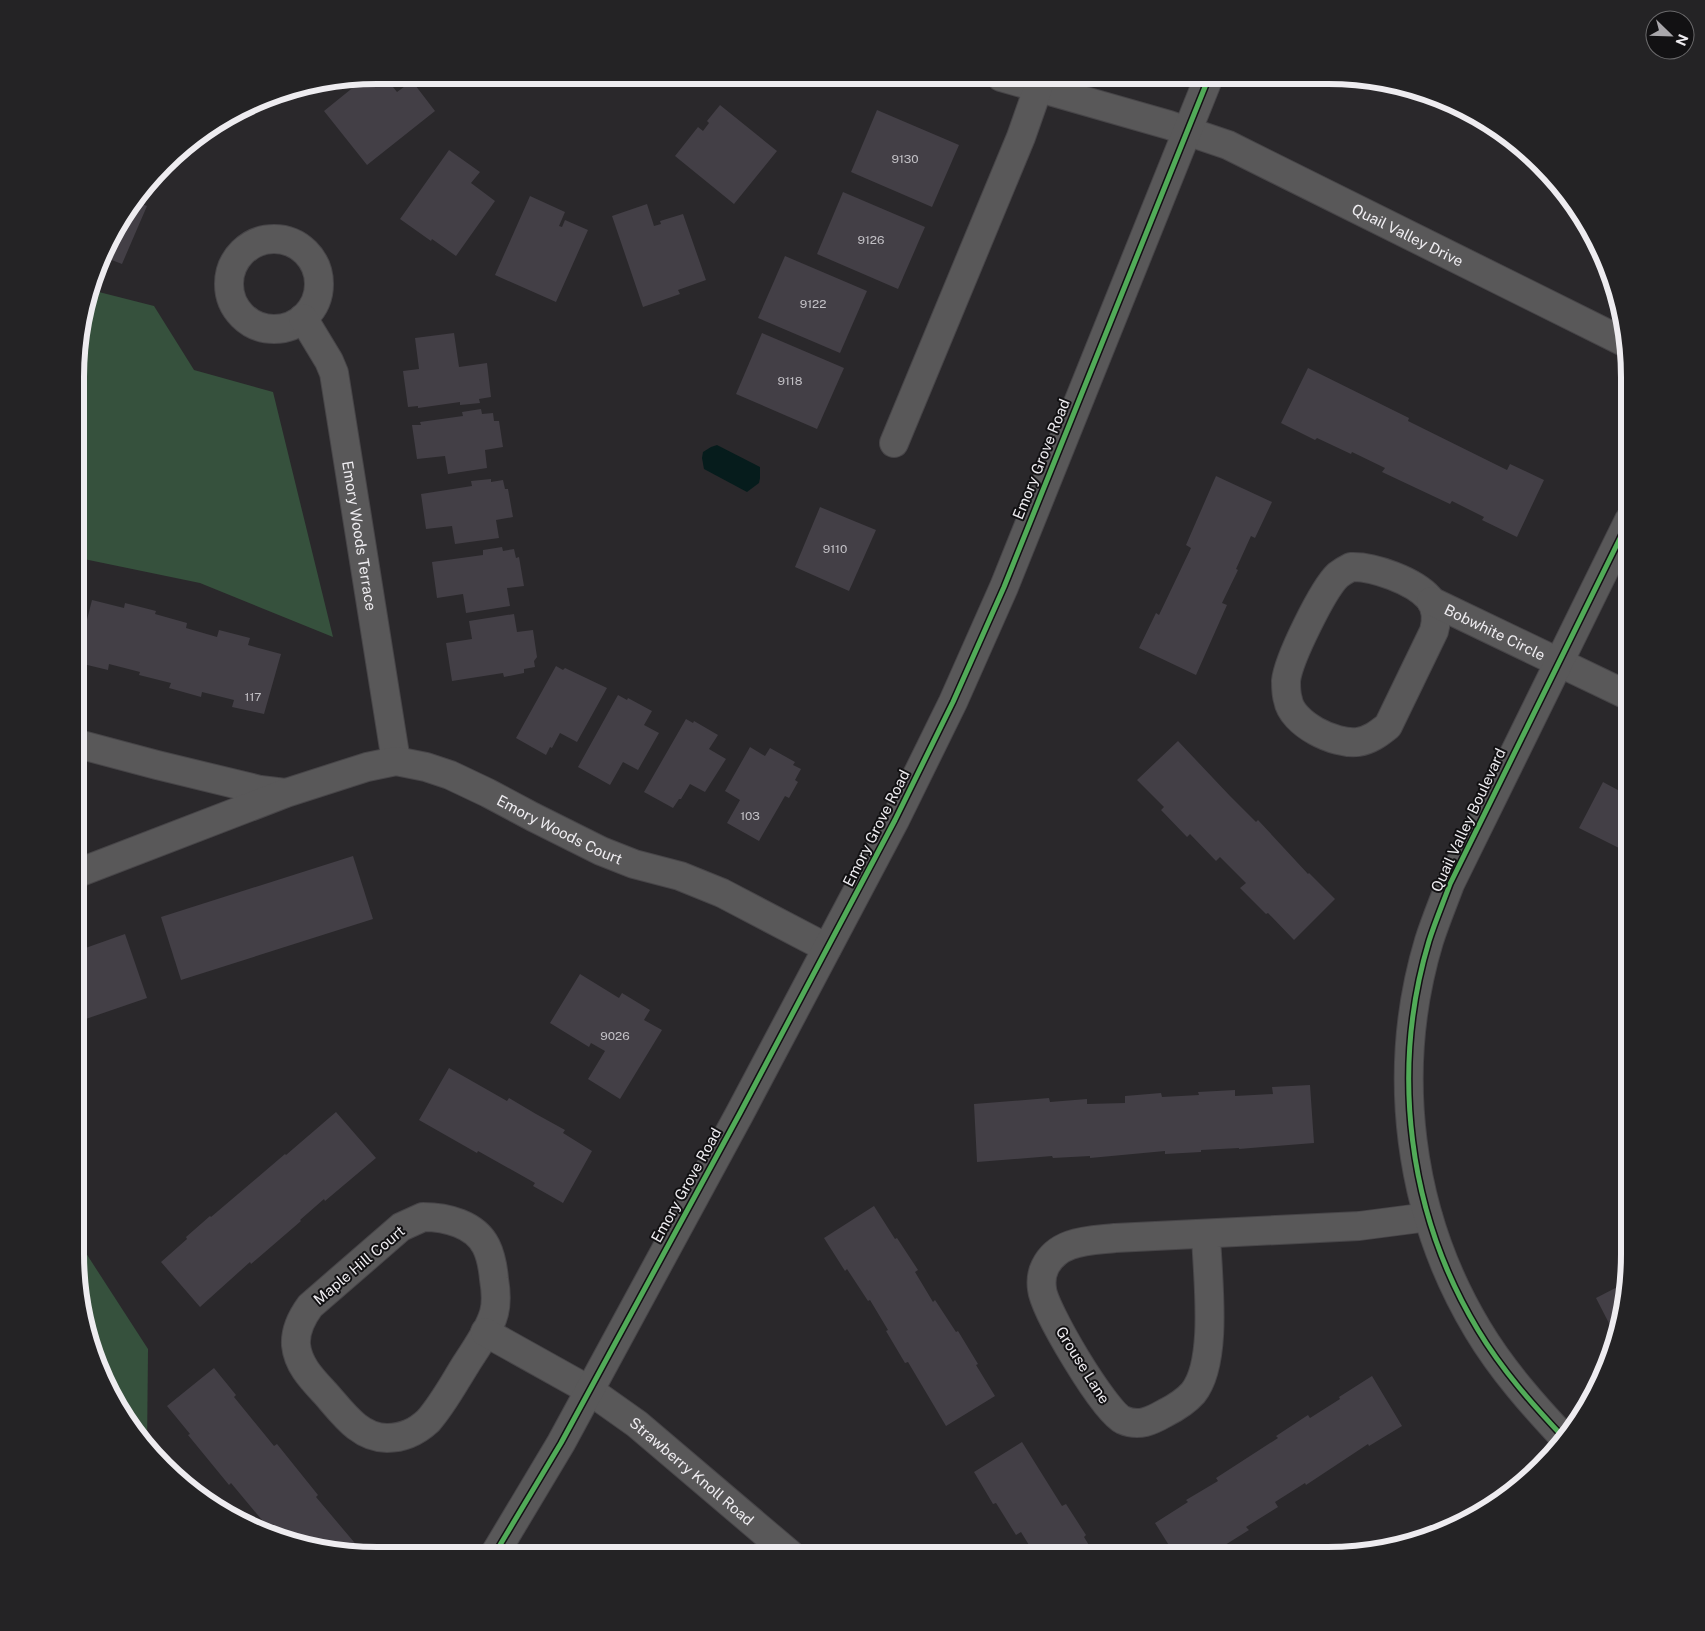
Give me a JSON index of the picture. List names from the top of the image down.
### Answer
{
  "streets": {
    "street": [
      "Quail Valley Drive",
      "Emory Grove Road",
      "Emory Woods Terrace",
      "Bobwhite Circle",
      "Quail Valley Boulevard",
      "Emory Woods Court",
      "Maple Hill Court",
      "Grouse Lane",
      "Strawberry Knoll Road"
    ]
  },
  "crossings": [
    ["Quail Valley Drive", "Emory Grove Road"],
    ["Emory Grove Road", "Emory Woods Court"],
    ["Emory Grove Road", "Strawberry Knoll Road"],
    ["Emory Woods Terrace", "Emory Woods Court"],
    ["Bobwhite Circle", "Quail Valley Boulevard"],
    ["Quail Valley Boulevard", "Grouse Lane"]
  ],
  "house_numbers": [
    "9130",
    "9126",
    "9122",
    "9118",
    "9110",
    "117",
    "103",
    "9026"
  ],
  "north": "bottom right"
}
